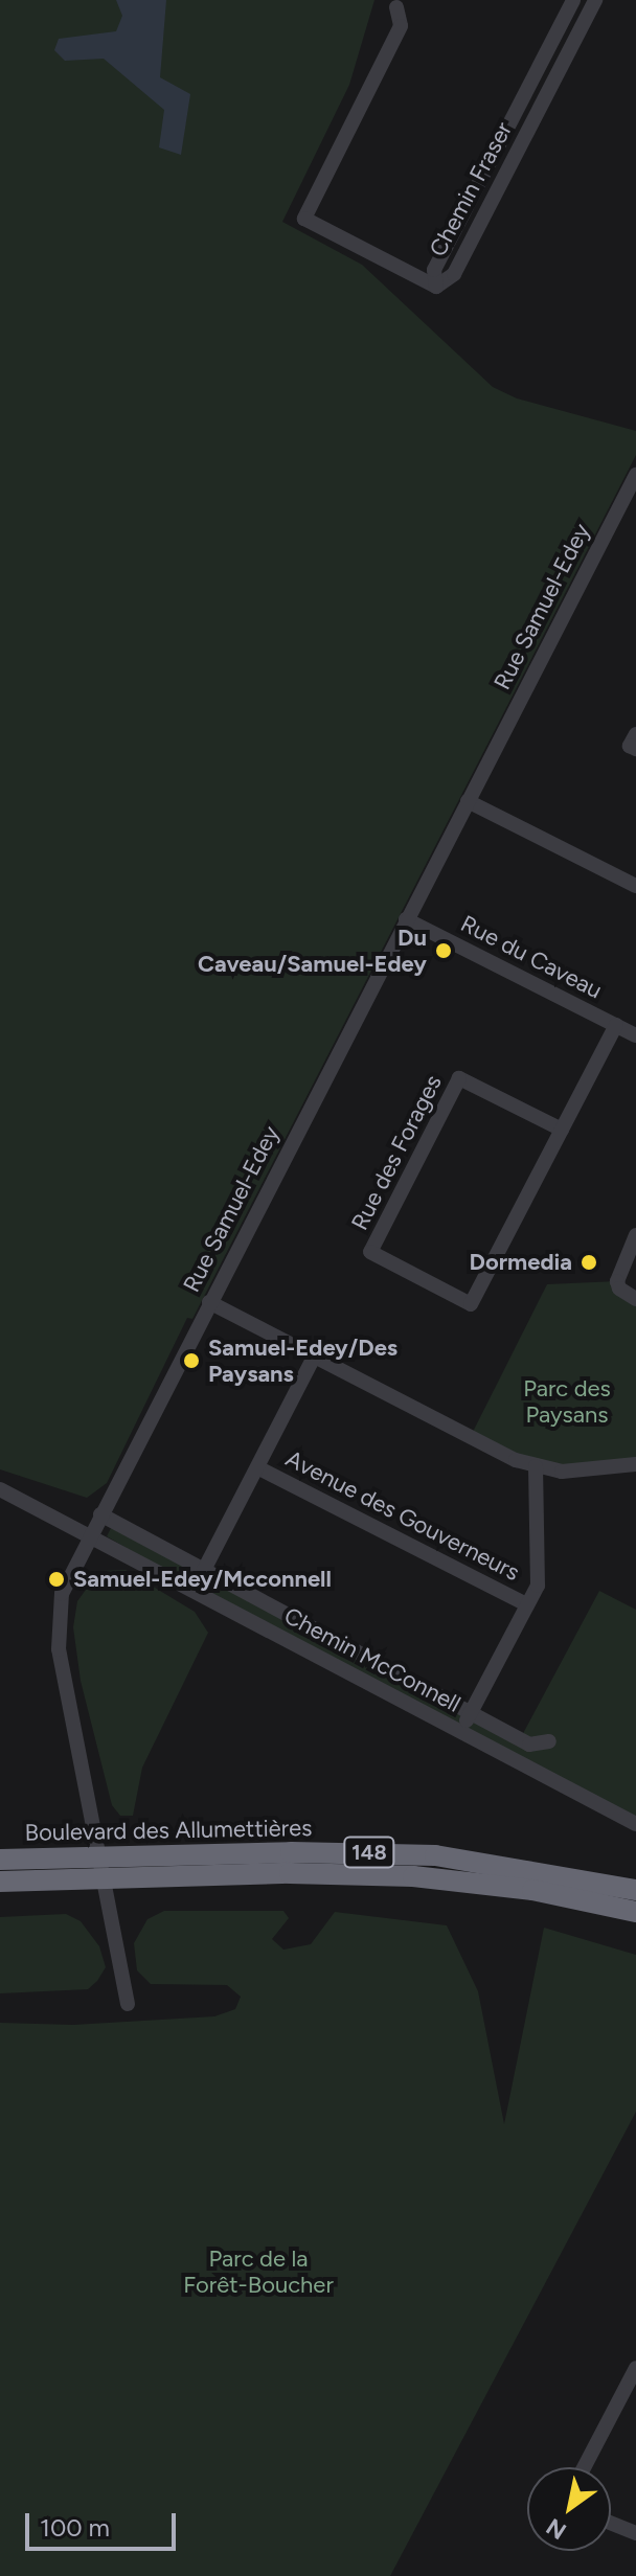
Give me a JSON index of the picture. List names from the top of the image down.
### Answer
{
  "streets": {
    "highway": ["Boulevard des Allumettières", "148"],
    "street": [
      "Chemin Fraser",
      "Rue Samuel-Edey",
      "Rue du Caveau",
      "Rue des Forages",
      "Avenue des Gouverneurs",
      "Chemin McConnell"
    ]
  },
  "crossings": [
    ["Rue Samuel-Edey", "Rue du Caveau"],
    ["Rue Samuel-Edey", "Chemin McConnell"],
    ["Rue Samuel-Edey", "Boulevard des Allumettières"],
    ["Rue du Caveau", "Rue des Forages"]
  ],
  "parks": ["Parc des Paysans", "Parc de la Forêt-Boucher"],
  "places": [
    "Du Caveau/Samuel-Edey",
    "Dormedia",
    "Samuel-Edey/Des Paysans",
    "Samuel-Edey/Mcconnell"
  ],
  "scale_bar": "100 m",
  "north": "bottom left"
}
